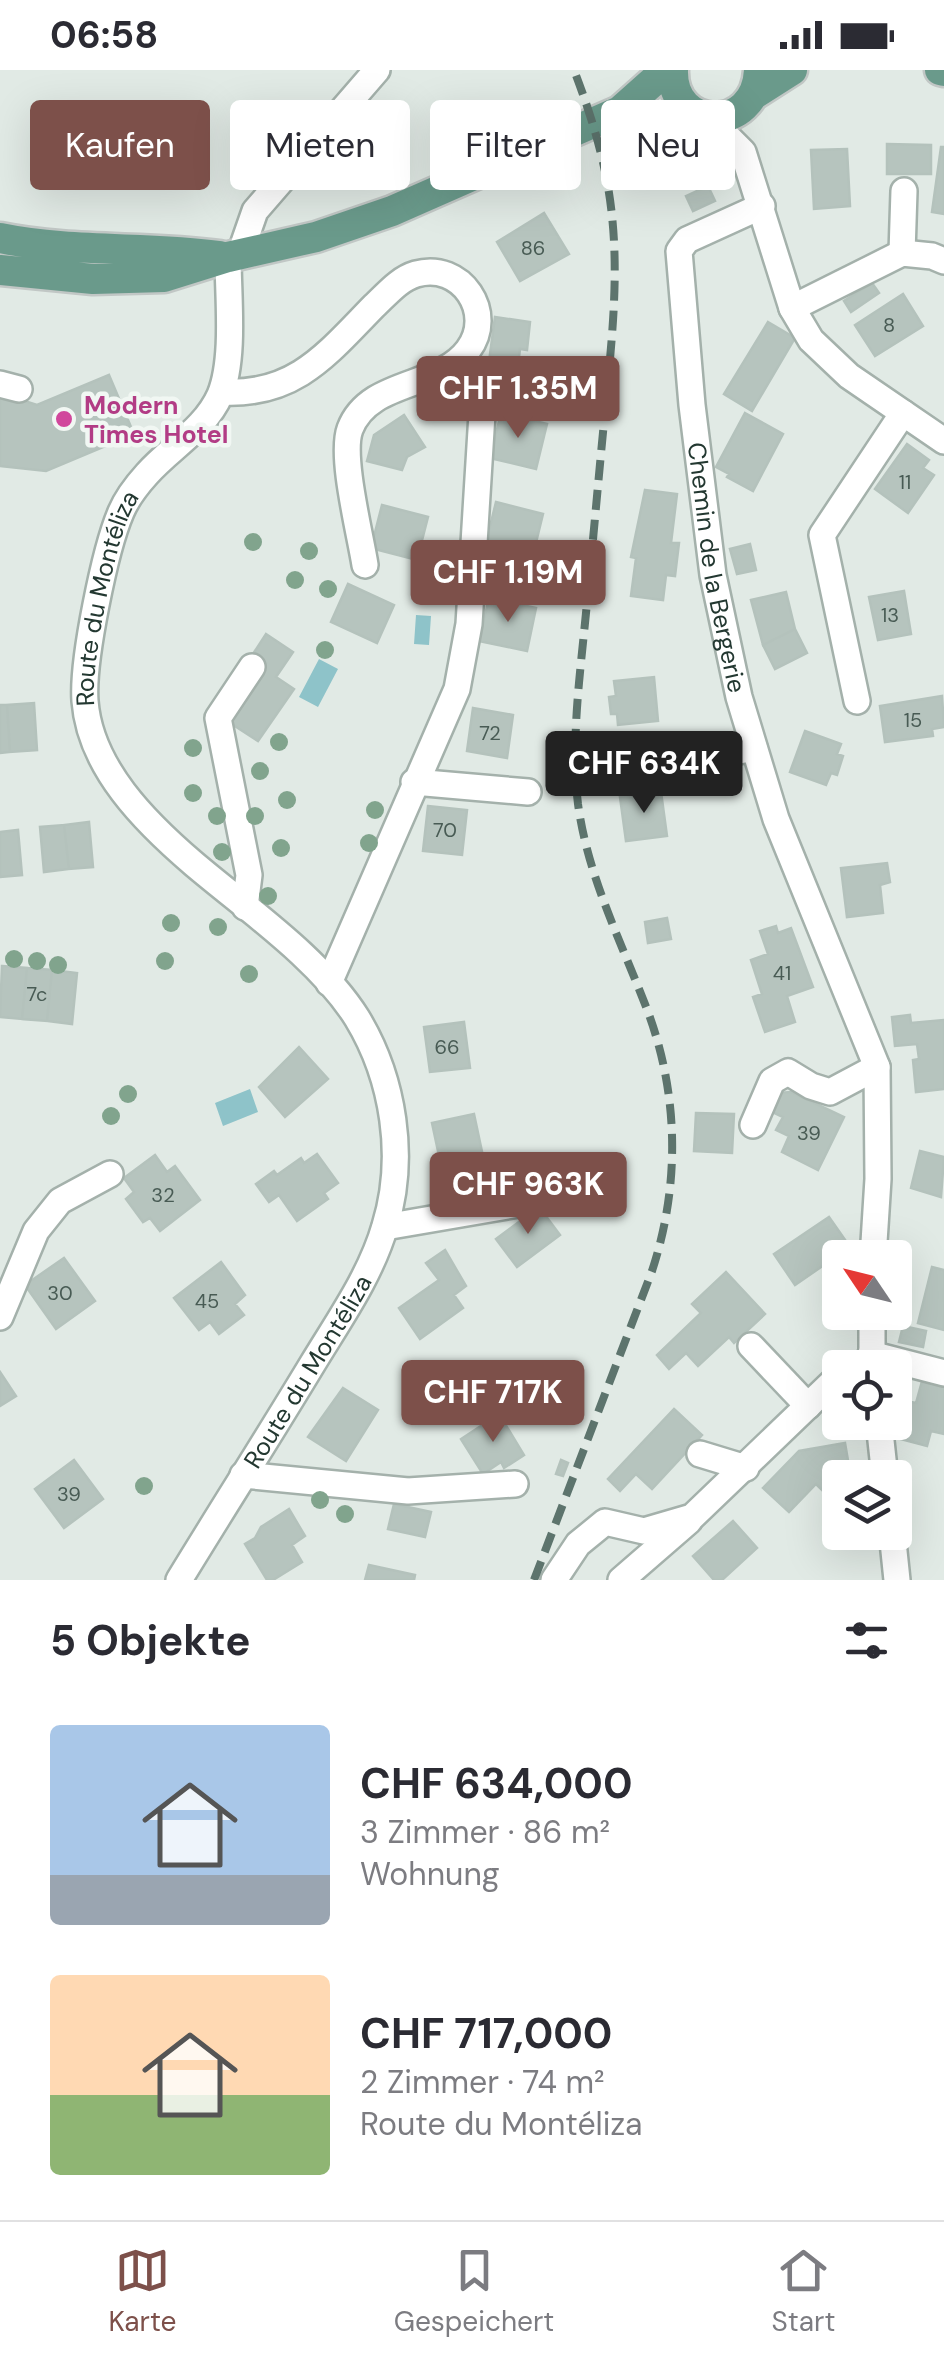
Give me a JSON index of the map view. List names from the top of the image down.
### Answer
{
  "streets": {
    "street": ["Chemin de la Bergerie", "Route du Montéliza"]
  },
  "places": ["Modern Times Hotel"],
  "house_numbers": [
    "86",
    "8",
    "11",
    "13",
    "15",
    "72",
    "70",
    "41",
    "7c",
    "66",
    "39",
    "32",
    "30",
    "45",
    "39"
  ],
  "north": "top left",
  "page": {
    "status": "06:58",
    "chip": [
      "Kaufen",
      "Mieten",
      "Filter",
      "Neu"
    ],
    "price": [
      "CHF 1.35M",
      "CHF 1.19M",
      "CHF 634K",
      "CHF 963K",
      "CHF 717K"
    ],
    "heading": "5 Objekte",
    "list": [
      {
        "name": "CHF 634,000",
        "note": "3 Zimmer · 86 m² · Wohnung"
      },
      {
        "name": "CHF 717,000",
        "note": "2 Zimmer · 74 m² · Route du Montéliza"
      }
    ],
    "tabs": ["Karte", "Gespeichert", "Start"]
  }
}
